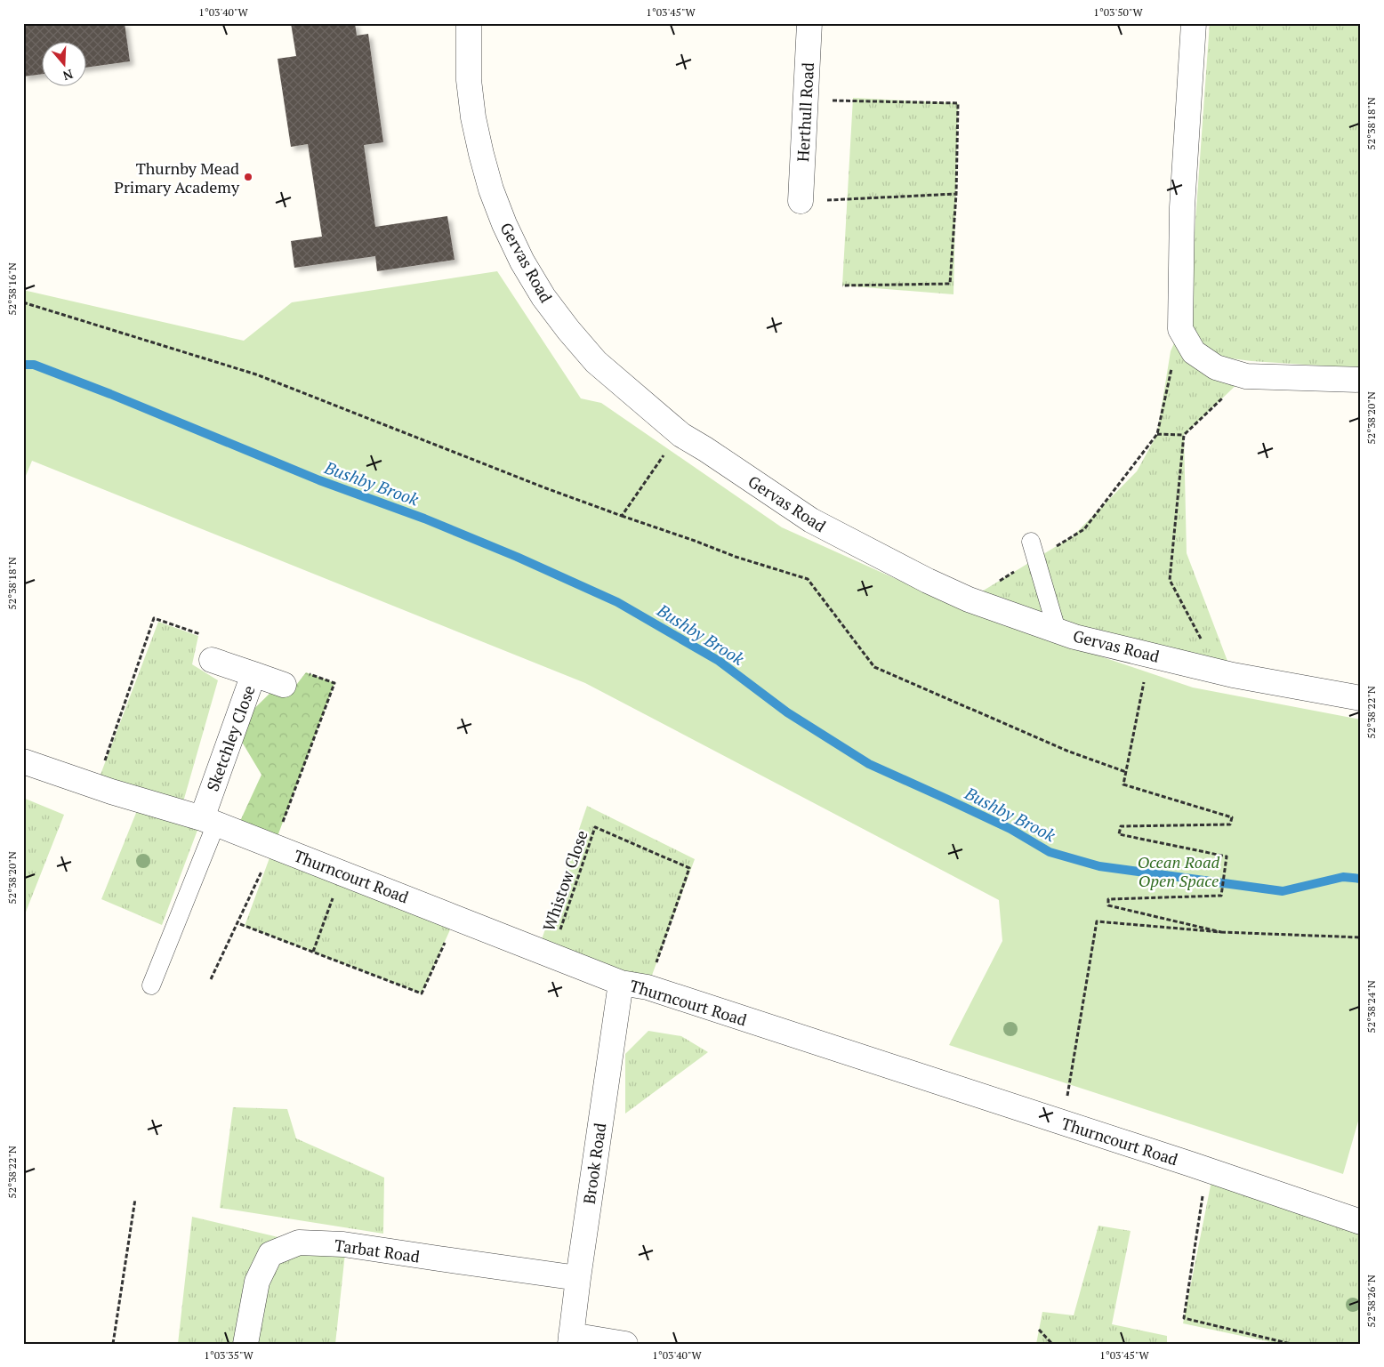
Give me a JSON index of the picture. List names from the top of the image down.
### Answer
{
  "streets": {
    "street": [
      "Herthull Road",
      "Gervas Road",
      "Sketchley Close",
      "Thurncourt Road",
      "Brook Road",
      "Tarbat Road"
    ],
    "path": ["Whistow Close"]
  },
  "crossings": [
    ["Sketchley Close", "Thurncourt Road"],
    ["Thurncourt Road", "Whistow Close"],
    ["Thurncourt Road", "Brook Road"],
    ["Brook Road", "Tarbat Road"]
  ],
  "water": ["Bushby Brook"],
  "parks": ["Ocean Road Open Space"],
  "places": ["Thurnby Mead Primary Academy"],
  "north": "bottom",
  "coordinates": [
    "1°03'40\"W",
    "1°03'45\"W",
    "1°03'50\"W",
    "52°38'18\"N",
    "52°38'16\"N",
    "52°38'20\"N",
    "52°38'22\"N",
    "52°38'24\"N",
    "52°38'26\"N",
    "1°03'35\"W"
  ]
}
